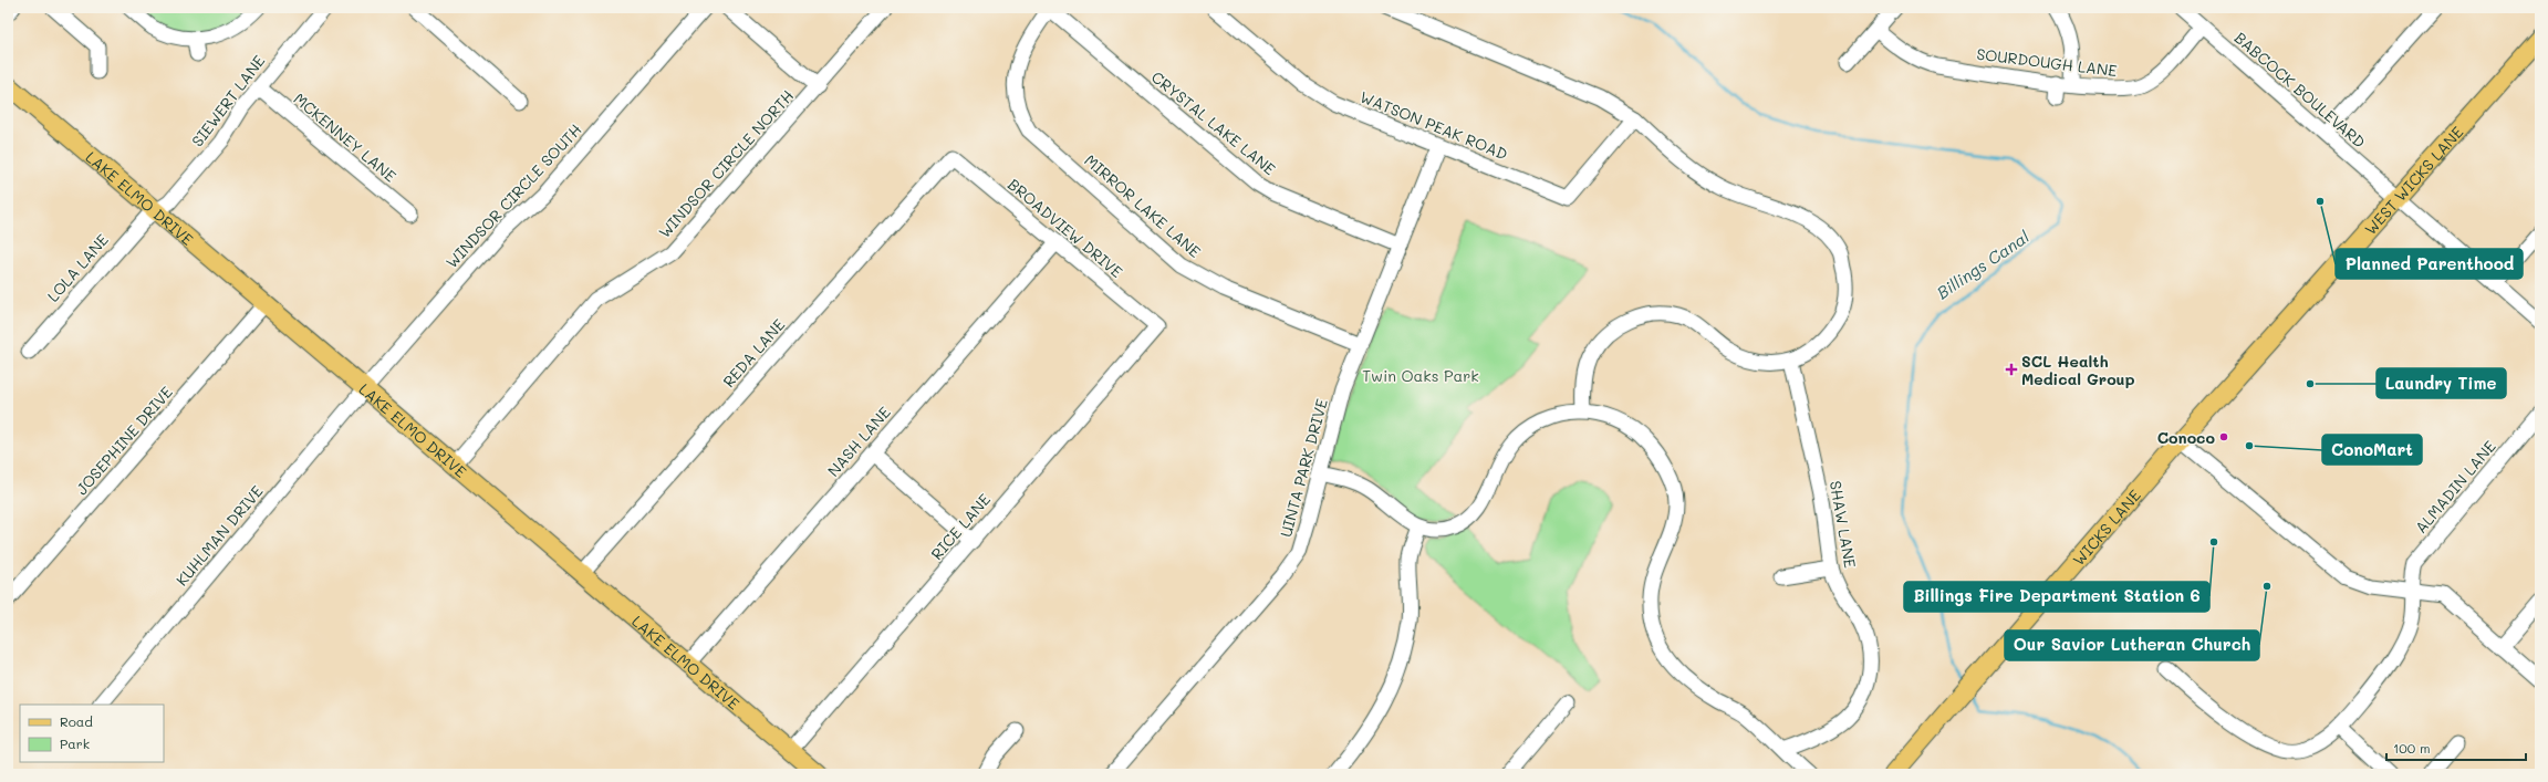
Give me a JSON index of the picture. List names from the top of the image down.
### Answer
{
  "streets": {
    "main road": ["WEST WICKS LANE", "LAKE ELMO DRIVE", "WICKS LANE"],
    "street": [
      "SOURDOUGH LANE",
      "BABCOCK BOULEVARD",
      "SIEWERT LANE",
      "CRYSTAL LAKE LANE",
      "WATSON PEAK ROAD",
      "MCKENNEY LANE",
      "WINDSOR CIRCLE NORTH",
      "WINDSOR CIRCLE SOUTH",
      "MIRROR LAKE LANE",
      "BROADVIEW DRIVE",
      "LOLA LANE",
      "REDA LANE",
      "JOSEPHINE DRIVE",
      "NASH LANE",
      "UINTA PARK DRIVE",
      "ALMADIN LANE",
      "SHAW LANE",
      "RICE LANE",
      "KUHLMAN DRIVE"
    ]
  },
  "crossings": [
    ["SOURDOUGH LANE", "BABCOCK BOULEVARD"],
    ["BABCOCK BOULEVARD", "WEST WICKS LANE"],
    ["SIEWERT LANE", "MCKENNEY LANE"],
    ["SIEWERT LANE", "LAKE ELMO DRIVE"],
    ["SIEWERT LANE", "LOLA LANE"],
    ["CRYSTAL LAKE LANE", "MIRROR LAKE LANE"],
    ["CRYSTAL LAKE LANE", "UINTA PARK DRIVE"],
    ["WATSON PEAK ROAD", "UINTA PARK DRIVE"],
    ["WINDSOR CIRCLE NORTH", "LAKE ELMO DRIVE"],
    ["WEST WICKS LANE", "WICKS LANE"],
    ["WINDSOR CIRCLE SOUTH", "LAKE ELMO DRIVE"],
    ["WINDSOR CIRCLE SOUTH", "KUHLMAN DRIVE"],
    ["LAKE ELMO DRIVE", "LOLA LANE"],
    ["LAKE ELMO DRIVE", "REDA LANE"],
    ["LAKE ELMO DRIVE", "JOSEPHINE DRIVE"],
    ["LAKE ELMO DRIVE", "NASH LANE"],
    ["LAKE ELMO DRIVE", "RICE LANE"],
    ["LAKE ELMO DRIVE", "KUHLMAN DRIVE"],
    ["MIRROR LAKE LANE", "UINTA PARK DRIVE"],
    ["BROADVIEW DRIVE", "REDA LANE"],
    ["BROADVIEW DRIVE", "NASH LANE"],
    ["BROADVIEW DRIVE", "RICE LANE"]
  ],
  "water": ["Billings Canal"],
  "parks": ["Twin Oaks Park"],
  "places": {
    "other": [
      "Planned Parenthood",
      "Laundry Time",
      "Conoco",
      "ConoMart",
      "Billings Fire Department Station 6",
      "Our Savior Lutheran Church"
    ],
    "health": ["SCL Health Medical Group"]
  },
  "legend": ["Road", "Park"],
  "scale_bar": "100 m"
}
